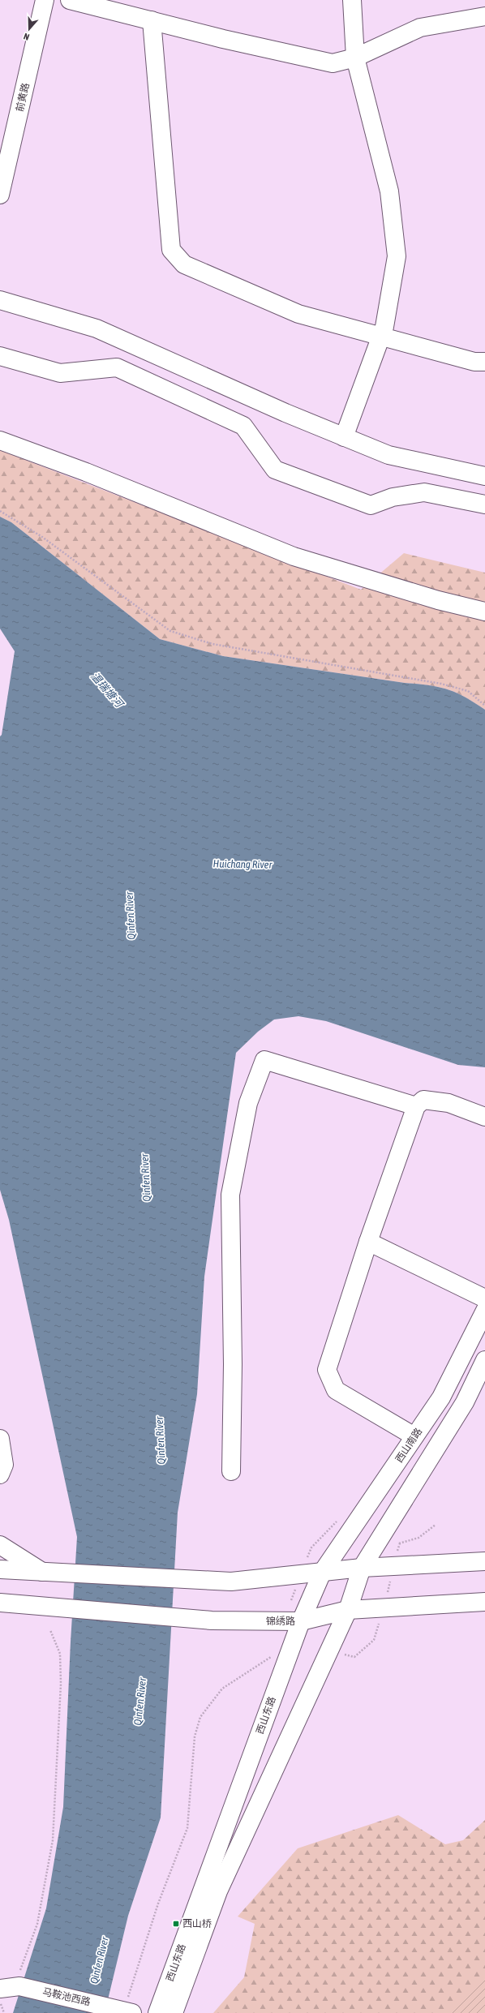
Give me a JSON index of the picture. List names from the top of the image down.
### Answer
{
  "streets": {
    "street": [
      "前黄路",
      "西山南路",
      "锦绣路",
      "西山东路",
      "马鞍池西路"
    ]
  },
  "crossings": [
    ["西山南路", "西山东路"],
    ["锦绣路", "西山东路"]
  ],
  "water": ["温瑞塘河", "Huichang River", "Qinfen River"],
  "places": {
    "transit": ["西山桥"]
  },
  "north": "bottom"
}
